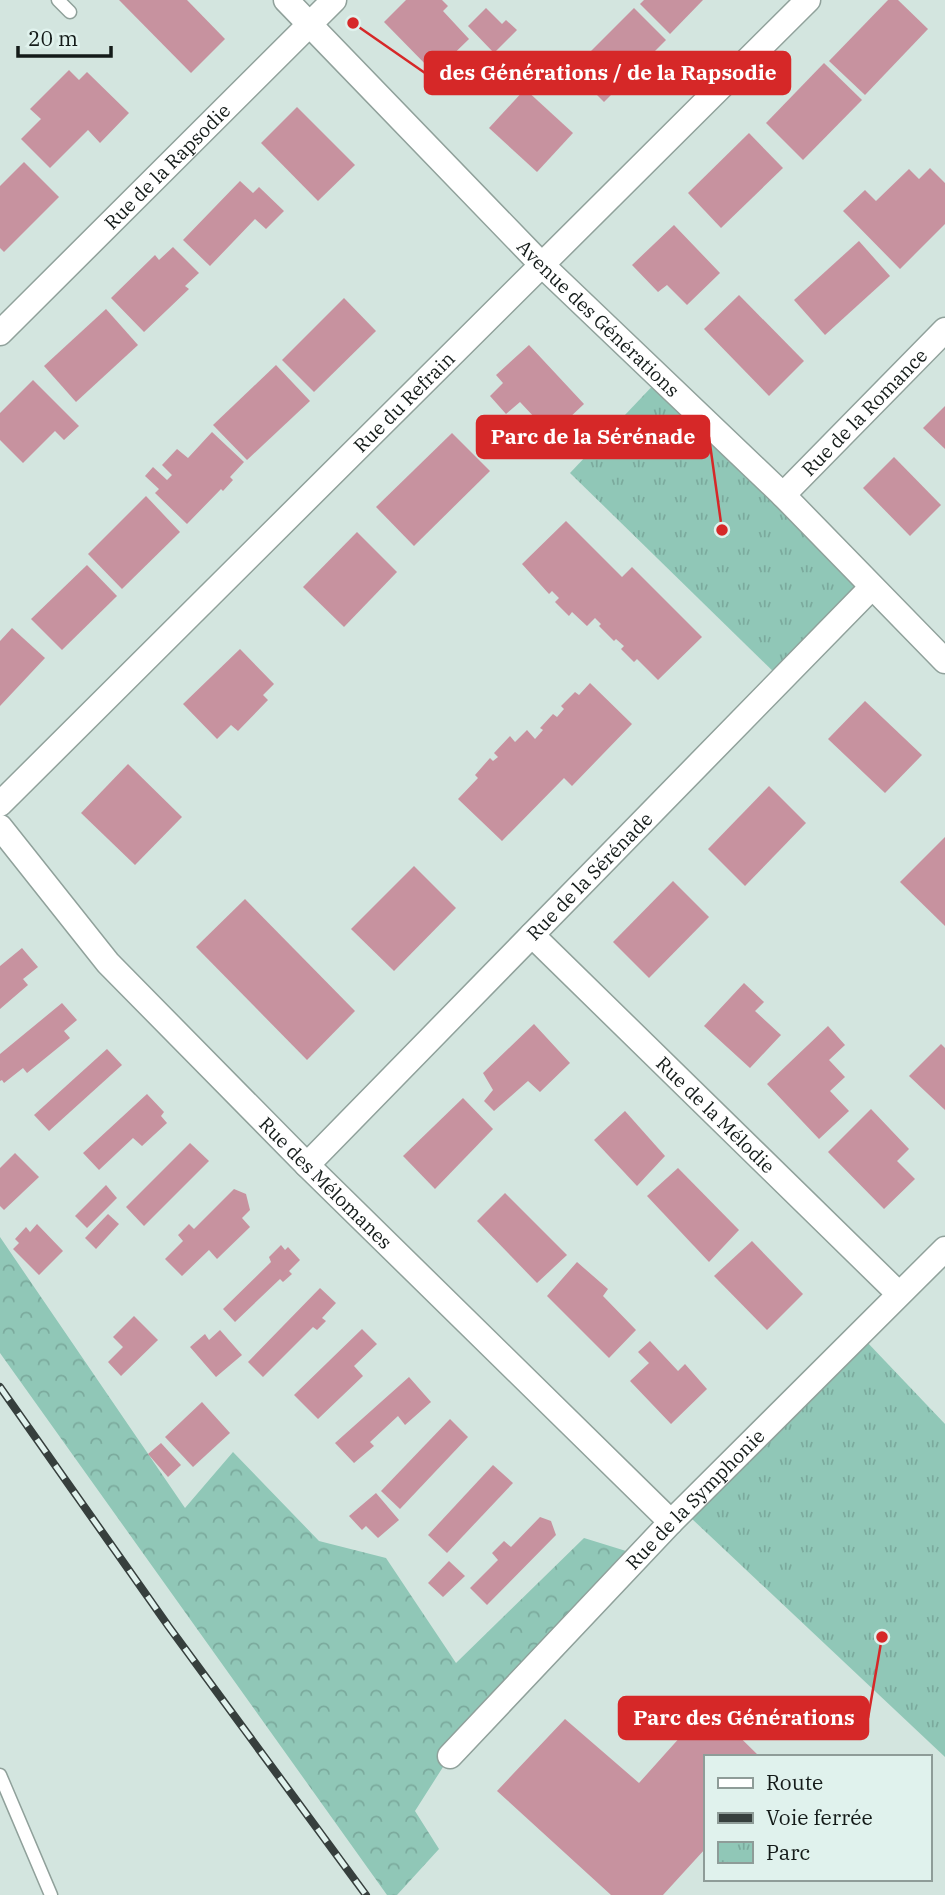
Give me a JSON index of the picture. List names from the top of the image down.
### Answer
{
  "streets": {
    "street": [
      "Rue de la Rapsodie",
      "Avenue des Générations",
      "Rue du Refrain",
      "Rue de la Romance",
      "Rue de la Sérénade",
      "Rue de la Mélodie",
      "Rue des Mélomanes",
      "Rue de la Symphonie"
    ]
  },
  "crossings": [
    ["Rue de la Rapsodie", "Avenue des Générations"],
    ["Avenue des Générations", "Rue du Refrain"],
    ["Avenue des Générations", "Rue de la Romance"],
    ["Avenue des Générations", "Rue de la Sérénade"],
    ["Rue de la Sérénade", "Rue de la Mélodie"],
    ["Rue de la Sérénade", "Rue des Mélomanes"],
    ["Rue de la Mélodie", "Rue de la Symphonie"],
    ["Rue des Mélomanes", "Rue de la Symphonie"]
  ],
  "places": ["des Générations / de la Rapsodie", "Parc de la Sérénade", "Parc des Générations"],
  "legend": ["Route", "Voie ferrée", "Parc"],
  "scale_bar": "20 m"
}
